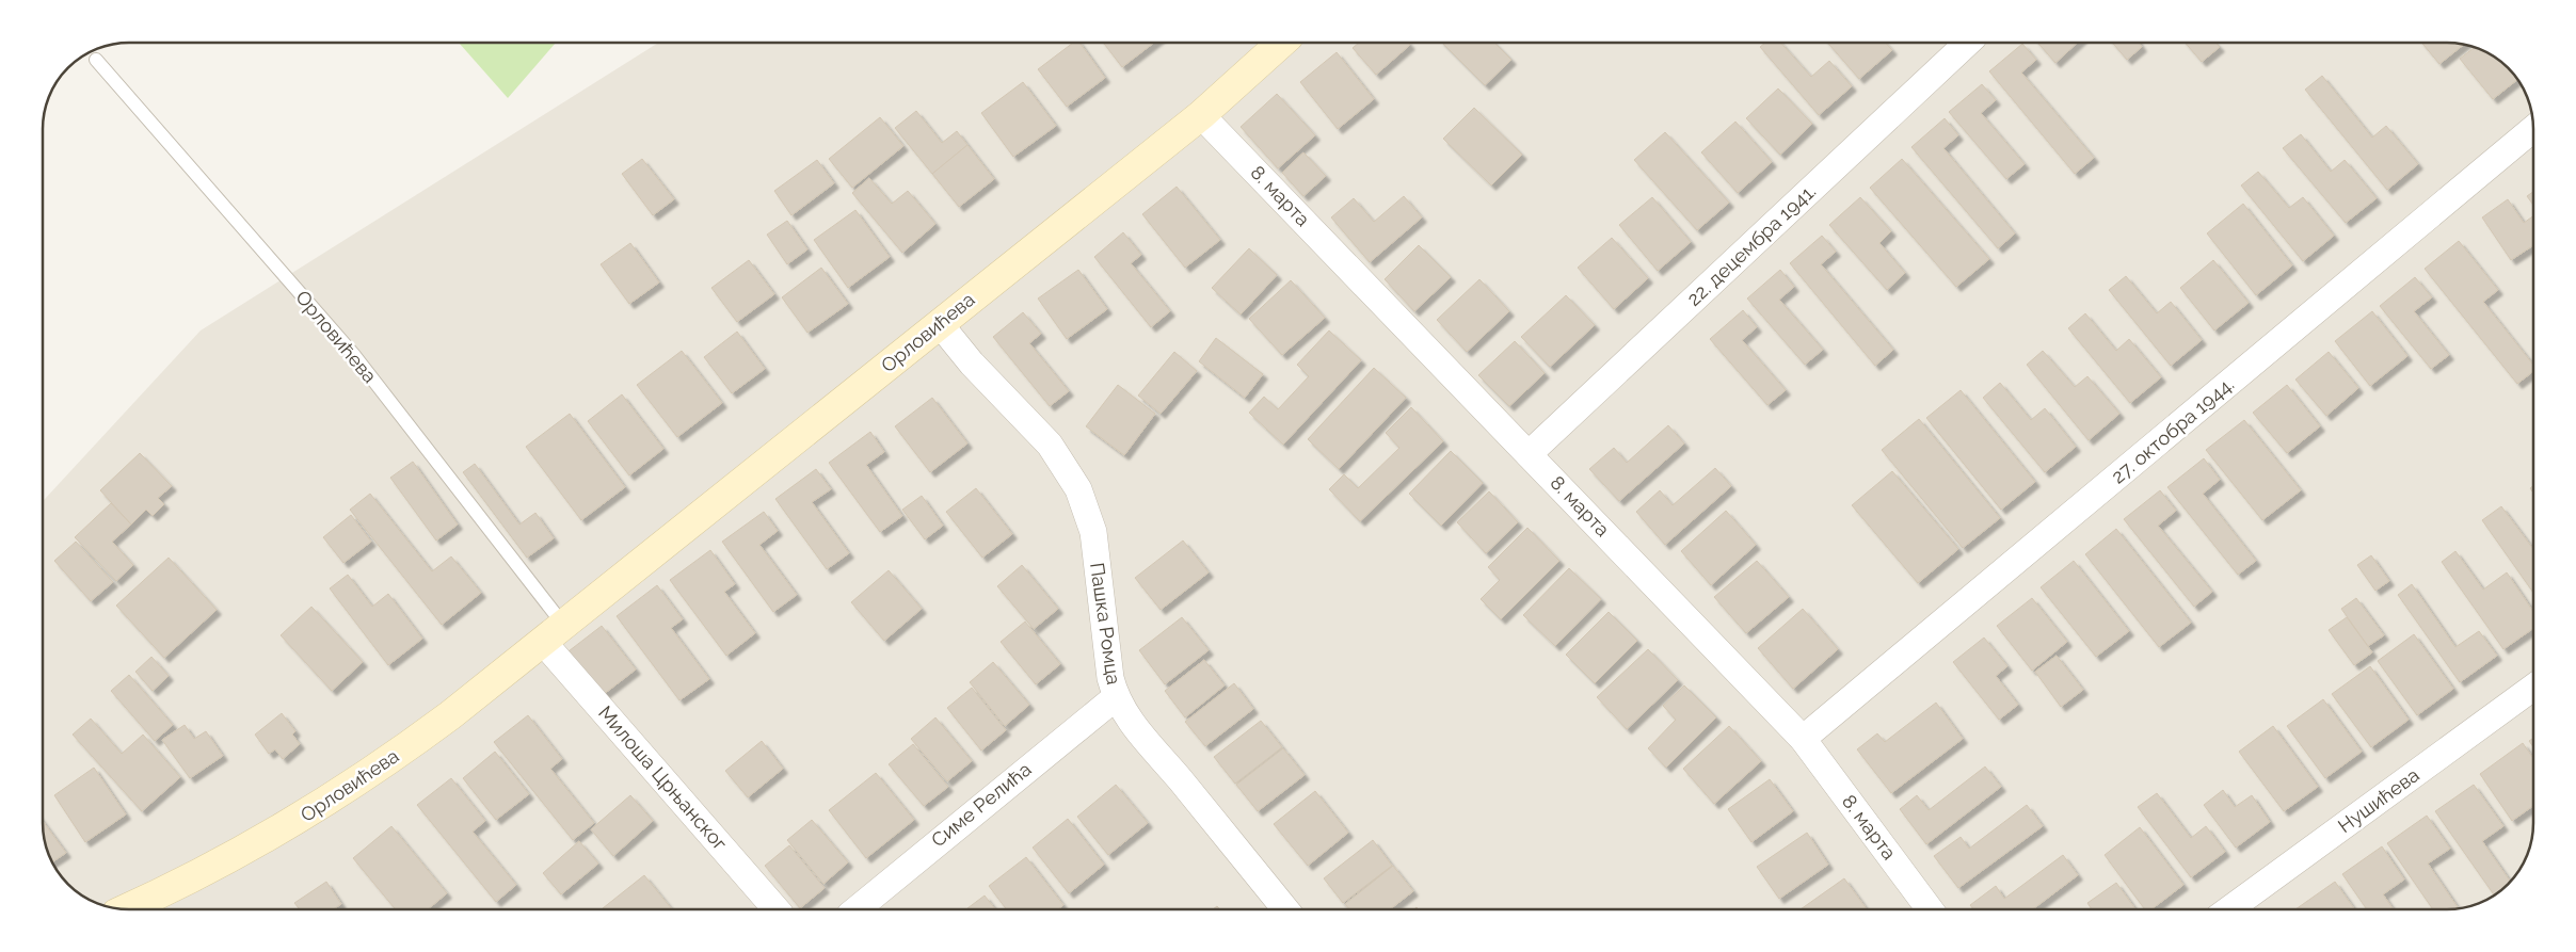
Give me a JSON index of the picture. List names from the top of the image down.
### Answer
{
  "streets": {
    "street": [
      "8. марта",
      "22. децембра 1941.",
      "Орловићева",
      "27. октобра 1944.",
      "Пашка Ромца",
      "Милоша Црњанског",
      "Нушићева",
      "Симе Релића"
    ]
  },
  "crossings": [
    ["8. марта", "22. децембра 1941."],
    ["8. марта", "Орловићева"],
    ["8. марта", "27. октобра 1944."],
    ["Орловићева", "Пашка Ромца"],
    ["Орловићева", "Милоша Црњанског"],
    ["Пашка Ромца", "Симе Релића"]
  ]
}
